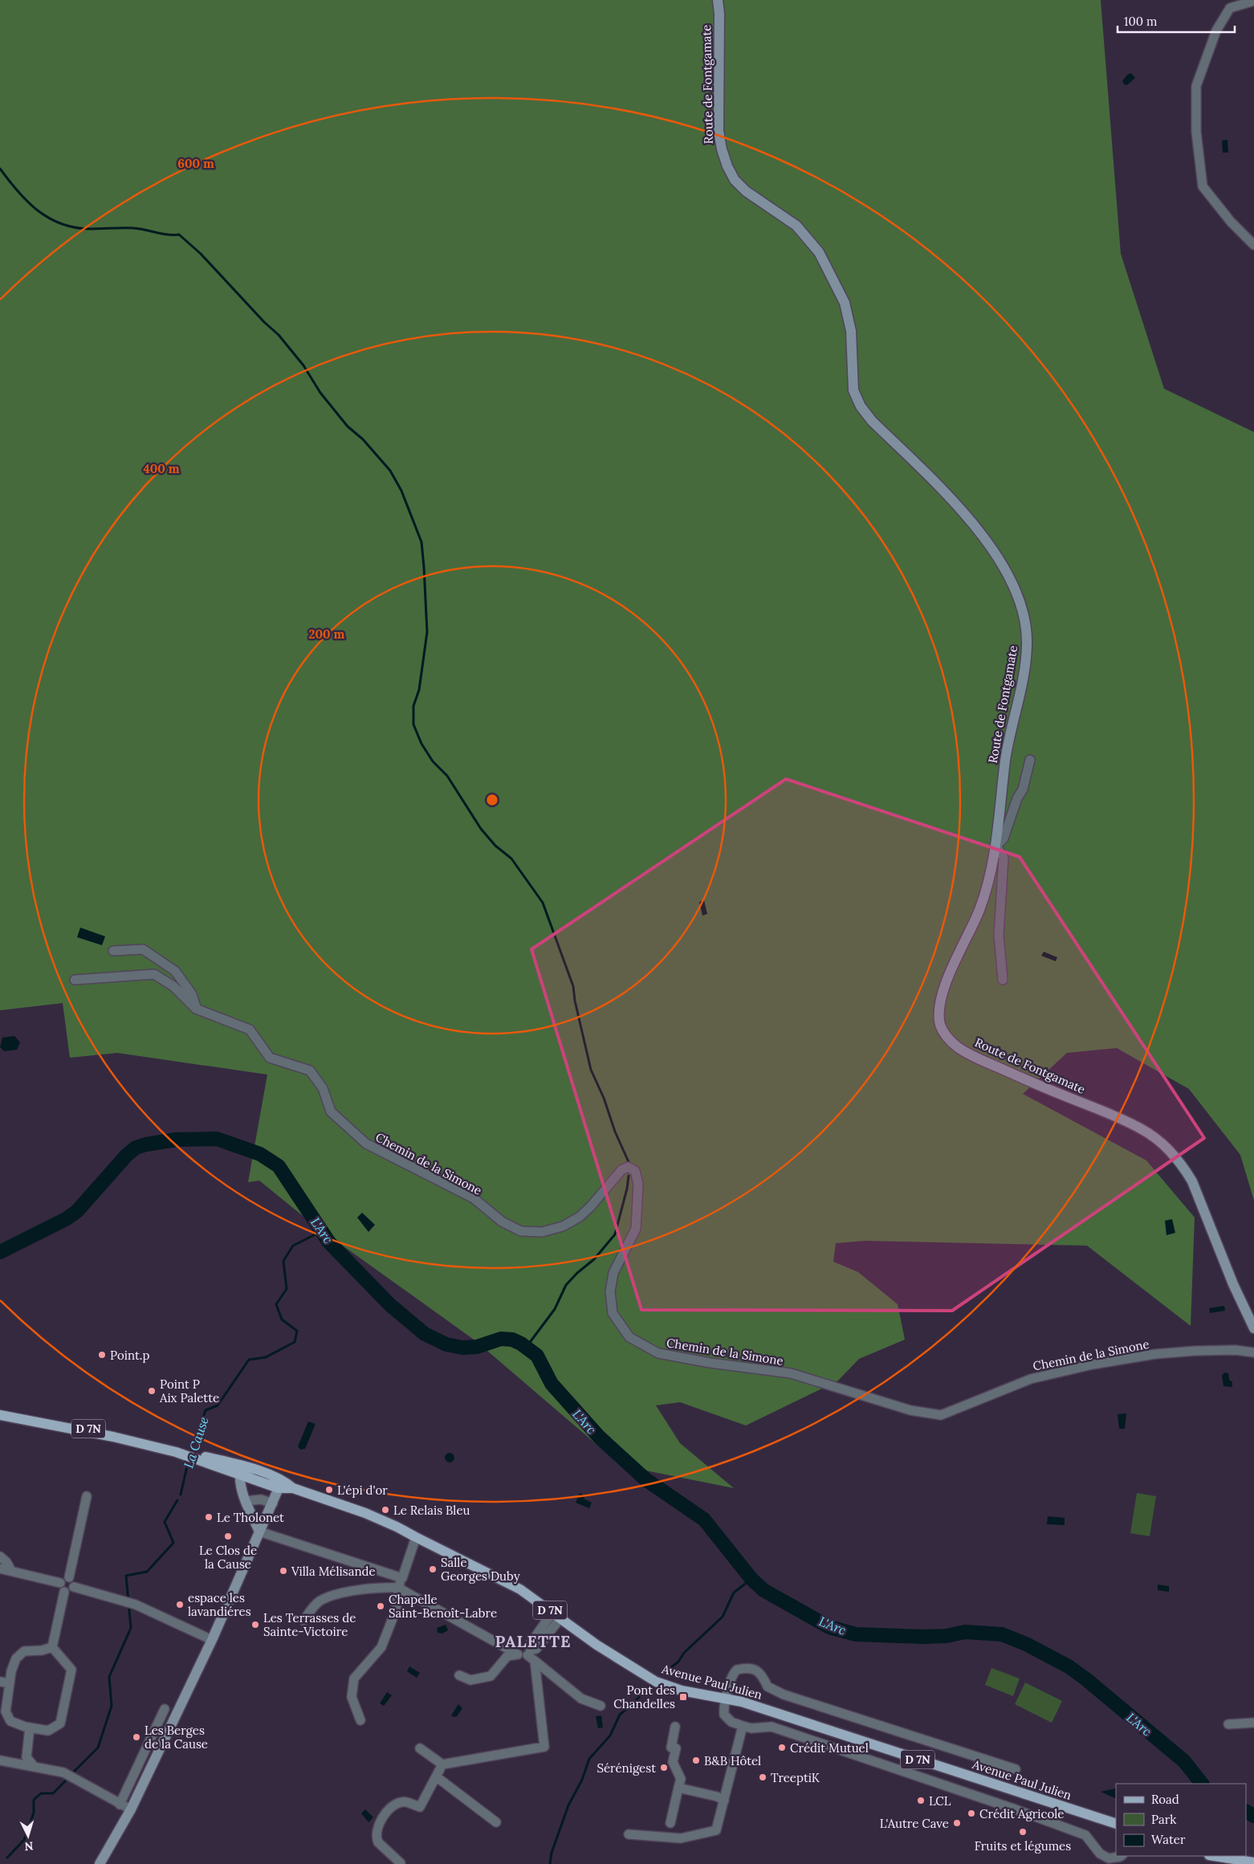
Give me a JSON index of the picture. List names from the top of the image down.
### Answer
{
  "streets": {
    "main road": ["D 7N", "Avenue Paul Julien"],
    "street": ["Route de Fontgamate", "Chemin de la Simone"]
  },
  "districts": ["PALETTE"],
  "water": ["L'Arc", "La Cause"],
  "places": {
    "other": [
      "Point.p",
      "Point P Aix Palette",
      "L'épi d'or",
      "Le Relais Bleu",
      "Le Tholonet",
      "Le Clos de la Cause",
      "Salle Georges Duby",
      "Villa Mélisande",
      "espace les lavandiéres",
      "Chapelle Saint-Benoît-Labre",
      "Les Terrasses de Sainte-Victoire",
      "Les Berges de la Cause",
      "Crédit Mutuel",
      "B&B Hôtel",
      "Sérénigest",
      "TreeptiK",
      "LCL",
      "Crédit Agricole",
      "L'Autre Cave",
      "Fruits et légumes"
    ],
    "transit": ["Pont des Chandelles"]
  },
  "legend": ["Road", "Park", "Water"],
  "scale_bar": "100 m",
  "north": "bottom",
  "rings": ["600 m", "400 m", "200 m"]
}
